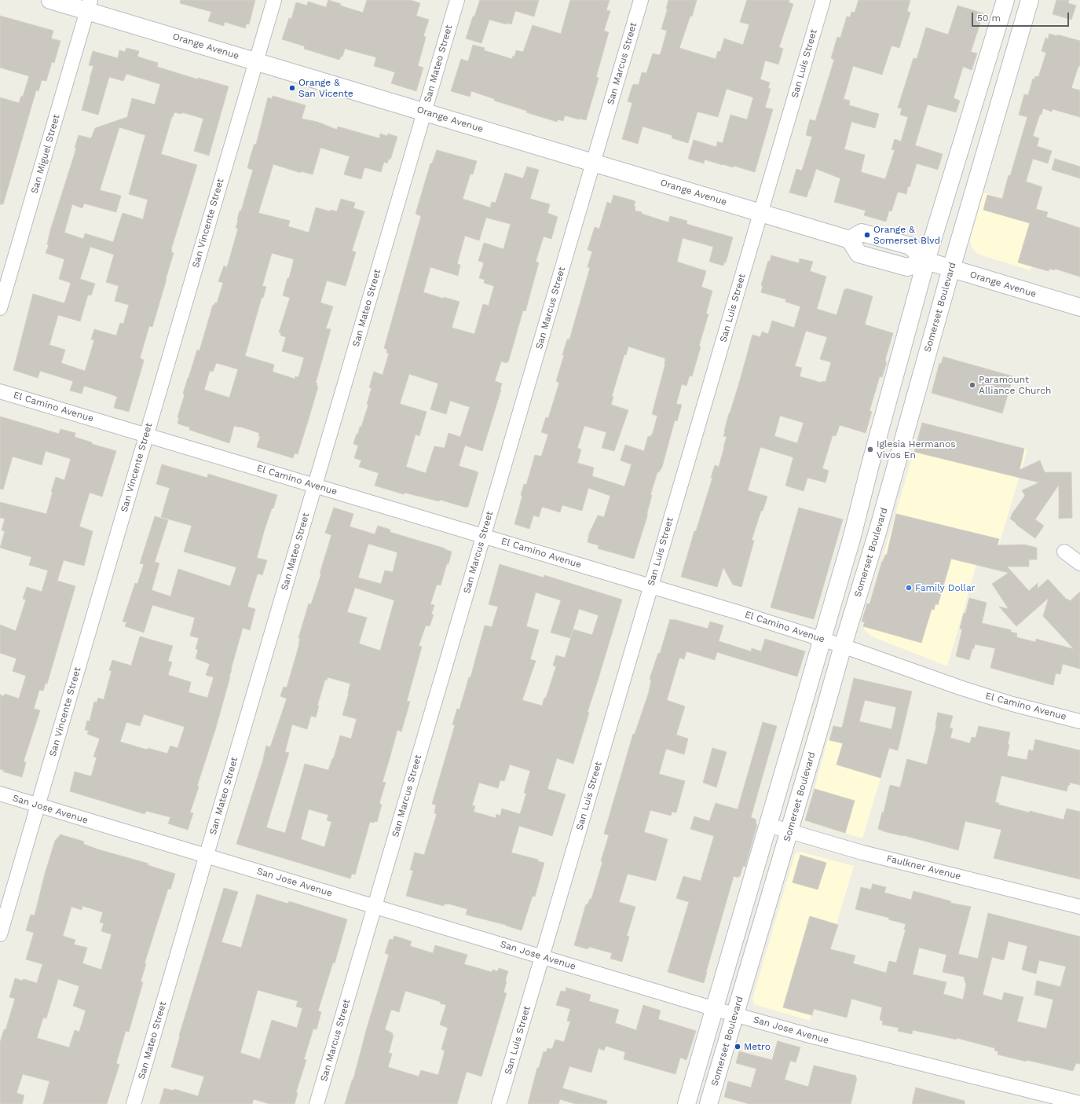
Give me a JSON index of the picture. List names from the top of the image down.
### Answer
{
  "streets": {
    "main road": ["Orange Avenue", "Somerset Boulevard"],
    "street": [
      "San Mateo Street",
      "San Marcus Street",
      "San Luis Street",
      "San Miguel Street",
      "San Vincente Street",
      "El Camino Avenue",
      "San Jose Avenue",
      "Faulkner Avenue"
    ]
  },
  "crossings": [
    ["Orange Avenue", "San Mateo Street"],
    ["Orange Avenue", "San Marcus Street"],
    ["Orange Avenue", "San Luis Street"],
    ["Orange Avenue", "San Miguel Street"],
    ["Orange Avenue", "San Vincente Street"],
    ["Orange Avenue", "Somerset Boulevard"],
    ["San Mateo Street", "El Camino Avenue"],
    ["San Mateo Street", "San Jose Avenue"],
    ["San Marcus Street", "El Camino Avenue"],
    ["San Marcus Street", "San Jose Avenue"],
    ["San Luis Street", "El Camino Avenue"],
    ["San Luis Street", "San Jose Avenue"],
    ["San Vincente Street", "El Camino Avenue"],
    ["San Vincente Street", "San Jose Avenue"],
    ["Somerset Boulevard", "El Camino Avenue"],
    ["Somerset Boulevard", "San Jose Avenue"],
    ["Somerset Boulevard", "Faulkner Avenue"]
  ],
  "places": [
    "Orange & San Vicente",
    "Orange & Somerset Blvd",
    "Paramount Alliance Church",
    "Iglesia Hermanos Vivos En",
    "Family Dollar",
    "Metro"
  ],
  "scale_bar": "50 m"
}
